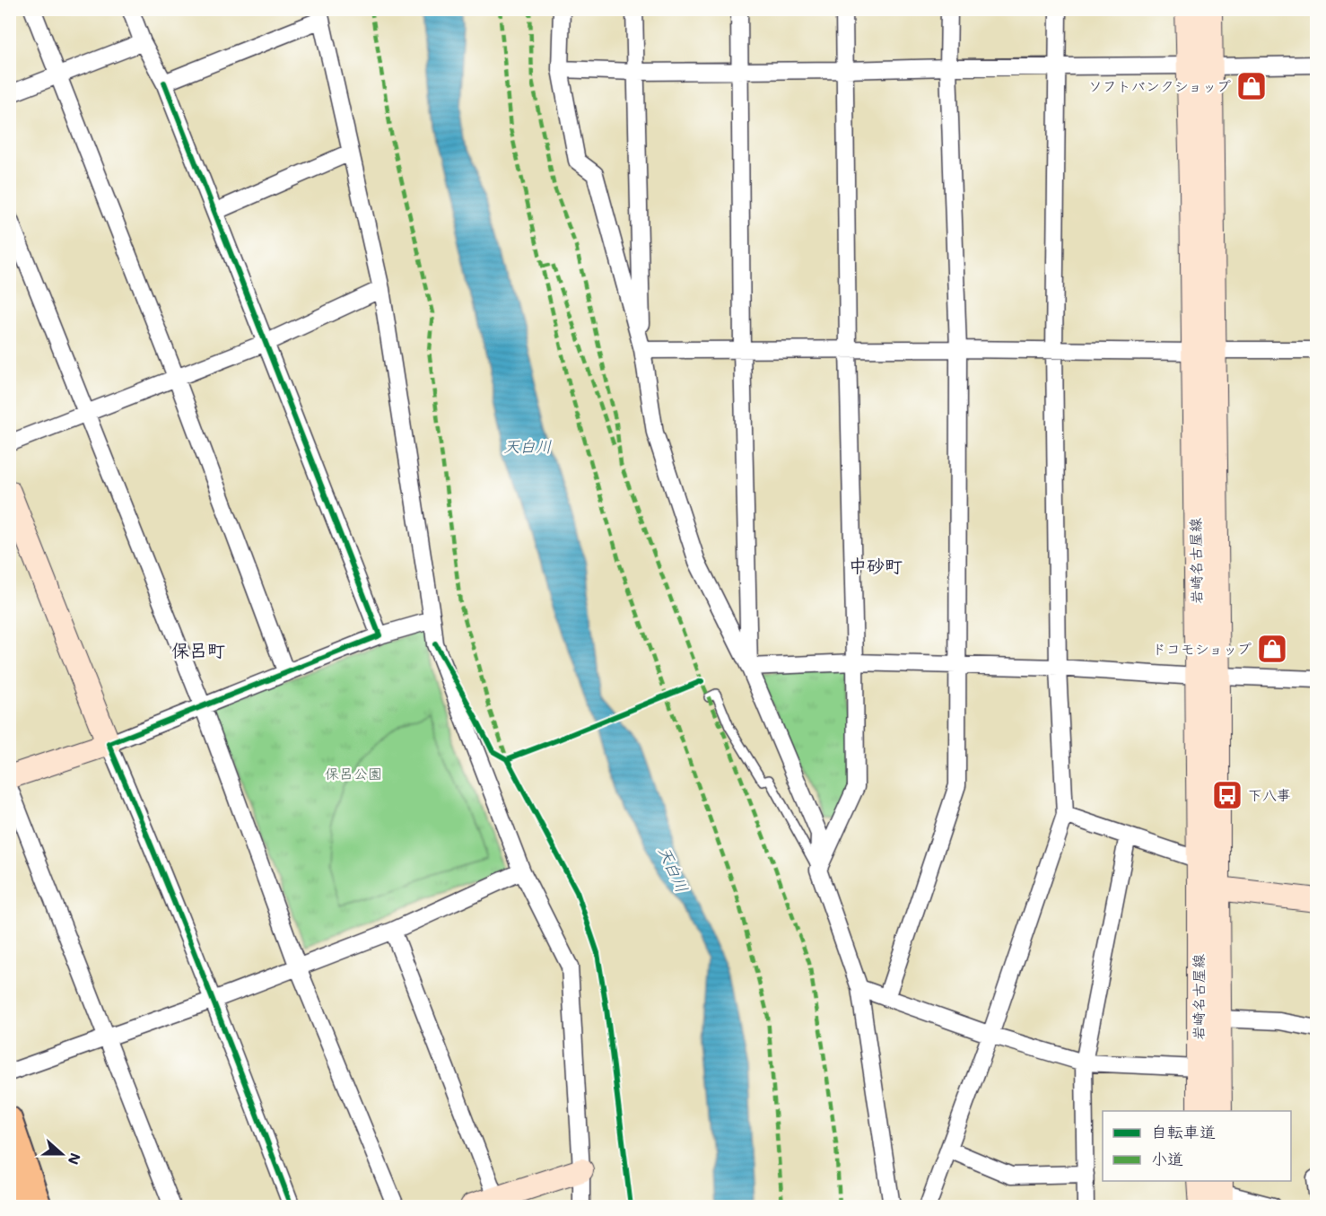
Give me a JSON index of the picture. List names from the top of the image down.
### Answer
{
  "streets": {
    "main road": ["岩崎名古屋線"]
  },
  "districts": ["中砂町", "保呂町"],
  "water": ["天白川"],
  "parks": ["保呂公園"],
  "places": {
    "shop": ["ソフトバンクショップ", "ドコモショップ"],
    "bus stop": ["下八事"]
  },
  "legend": ["自転車道", "小道"],
  "north": "right"
}
